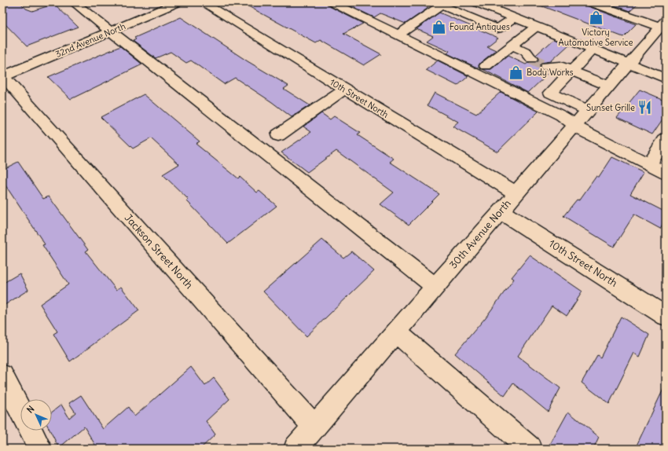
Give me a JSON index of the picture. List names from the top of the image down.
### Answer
{
  "streets": {
    "street": [
      "32nd Avenue North",
      "10th Street North",
      "30th Avenue North",
      "Jackson Street North"
    ]
  },
  "crossings": [
    ["32nd Avenue North", "Jackson Street North"],
    ["10th Street North", "30th Avenue North"],
    ["30th Avenue North", "Jackson Street North"]
  ],
  "places": {
    "shop": ["Victory Automotive Service", "Found Antiques", "Body Works"],
    "restaurant": ["Sunset Grille"]
  },
  "north": "top left"
}
